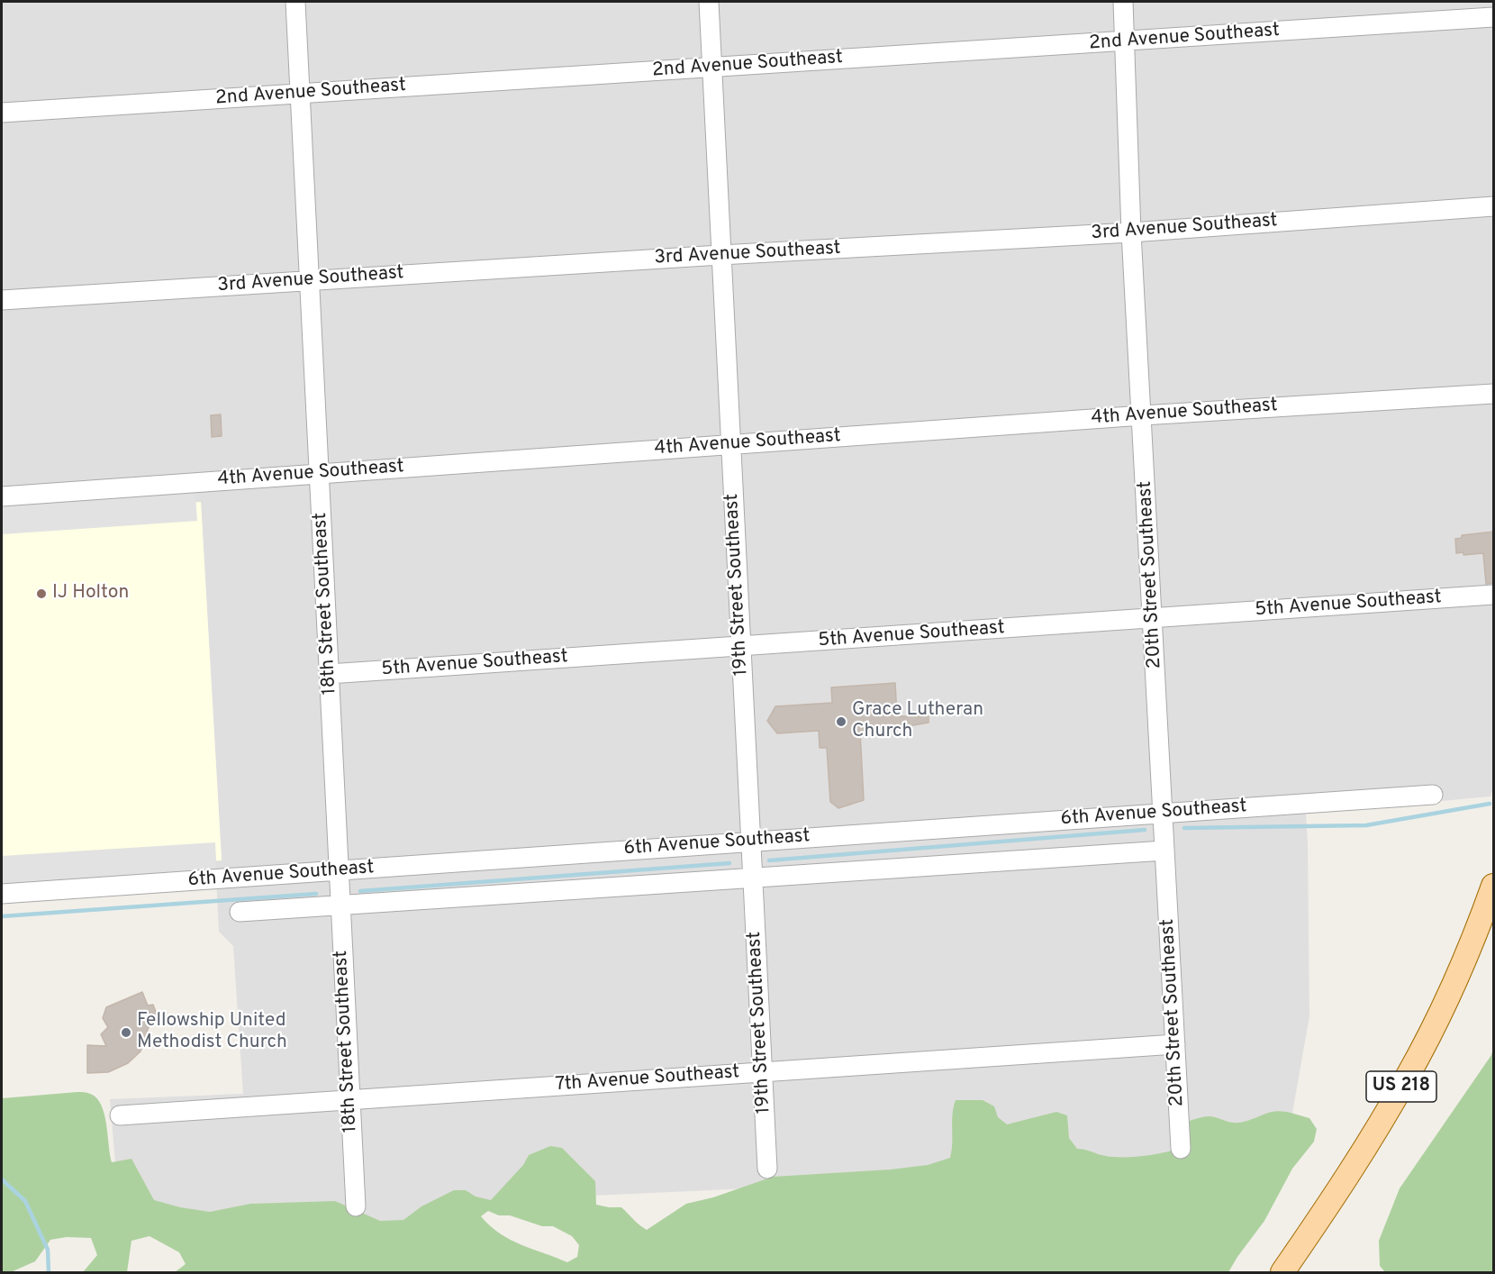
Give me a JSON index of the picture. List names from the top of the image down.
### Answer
{
  "streets": {
    "main road": ["US 218"],
    "street": [
      "2nd Avenue Southeast",
      "3rd Avenue Southeast",
      "4th Avenue Southeast",
      "20th Street Southeast",
      "19th Street Southeast",
      "18th Street Southeast",
      "5th Avenue Southeast",
      "6th Avenue Southeast",
      "7th Avenue Southeast"
    ]
  },
  "crossings": [
    ["2nd Avenue Southeast", "20th Street Southeast"],
    ["2nd Avenue Southeast", "19th Street Southeast"],
    ["2nd Avenue Southeast", "18th Street Southeast"],
    ["3rd Avenue Southeast", "20th Street Southeast"],
    ["3rd Avenue Southeast", "19th Street Southeast"],
    ["3rd Avenue Southeast", "18th Street Southeast"],
    ["4th Avenue Southeast", "20th Street Southeast"],
    ["4th Avenue Southeast", "19th Street Southeast"],
    ["4th Avenue Southeast", "18th Street Southeast"],
    ["20th Street Southeast", "5th Avenue Southeast"],
    ["20th Street Southeast", "6th Avenue Southeast"],
    ["20th Street Southeast", "7th Avenue Southeast"],
    ["19th Street Southeast", "5th Avenue Southeast"],
    ["19th Street Southeast", "6th Avenue Southeast"],
    ["19th Street Southeast", "7th Avenue Southeast"],
    ["18th Street Southeast", "5th Avenue Southeast"],
    ["18th Street Southeast", "6th Avenue Southeast"],
    ["18th Street Southeast", "7th Avenue Southeast"]
  ],
  "places": ["IJ Holton", "Grace Lutheran Church", "Fellowship United Methodist Church"]
}
